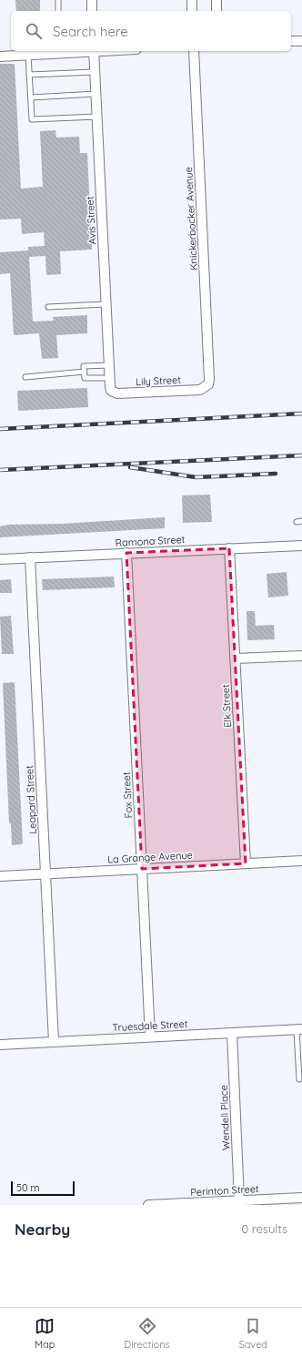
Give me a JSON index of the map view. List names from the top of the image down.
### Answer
{
  "streets": {
    "street": [
      "Knickerbocker Avenue",
      "Avis Street",
      "Lily Street",
      "Ramona Street",
      "Elk Street",
      "Fox Street",
      "Leopard Street",
      "La Grange Avenue",
      "Truesdale Street",
      "Wendell Place",
      "Perinton Street"
    ]
  },
  "crossings": [
    ["Knickerbocker Avenue", "Lily Street"],
    ["Avis Street", "Lily Street"],
    ["Ramona Street", "Elk Street"],
    ["Ramona Street", "Fox Street"],
    ["Ramona Street", "Leopard Street"],
    ["Elk Street", "La Grange Avenue"],
    ["Fox Street", "La Grange Avenue"],
    ["Fox Street", "Truesdale Street"],
    ["Leopard Street", "La Grange Avenue"],
    ["Leopard Street", "Truesdale Street"],
    ["Truesdale Street", "Wendell Place"],
    ["Wendell Place", "Perinton Street"]
  ],
  "scale_bar": "50 m",
  "page": {
    "search": "Search here",
    "scale": "50 m",
    "heading": ["Nearby", "0 results"],
    "nav": ["Map", "Directions", "Saved"]
  }
}
